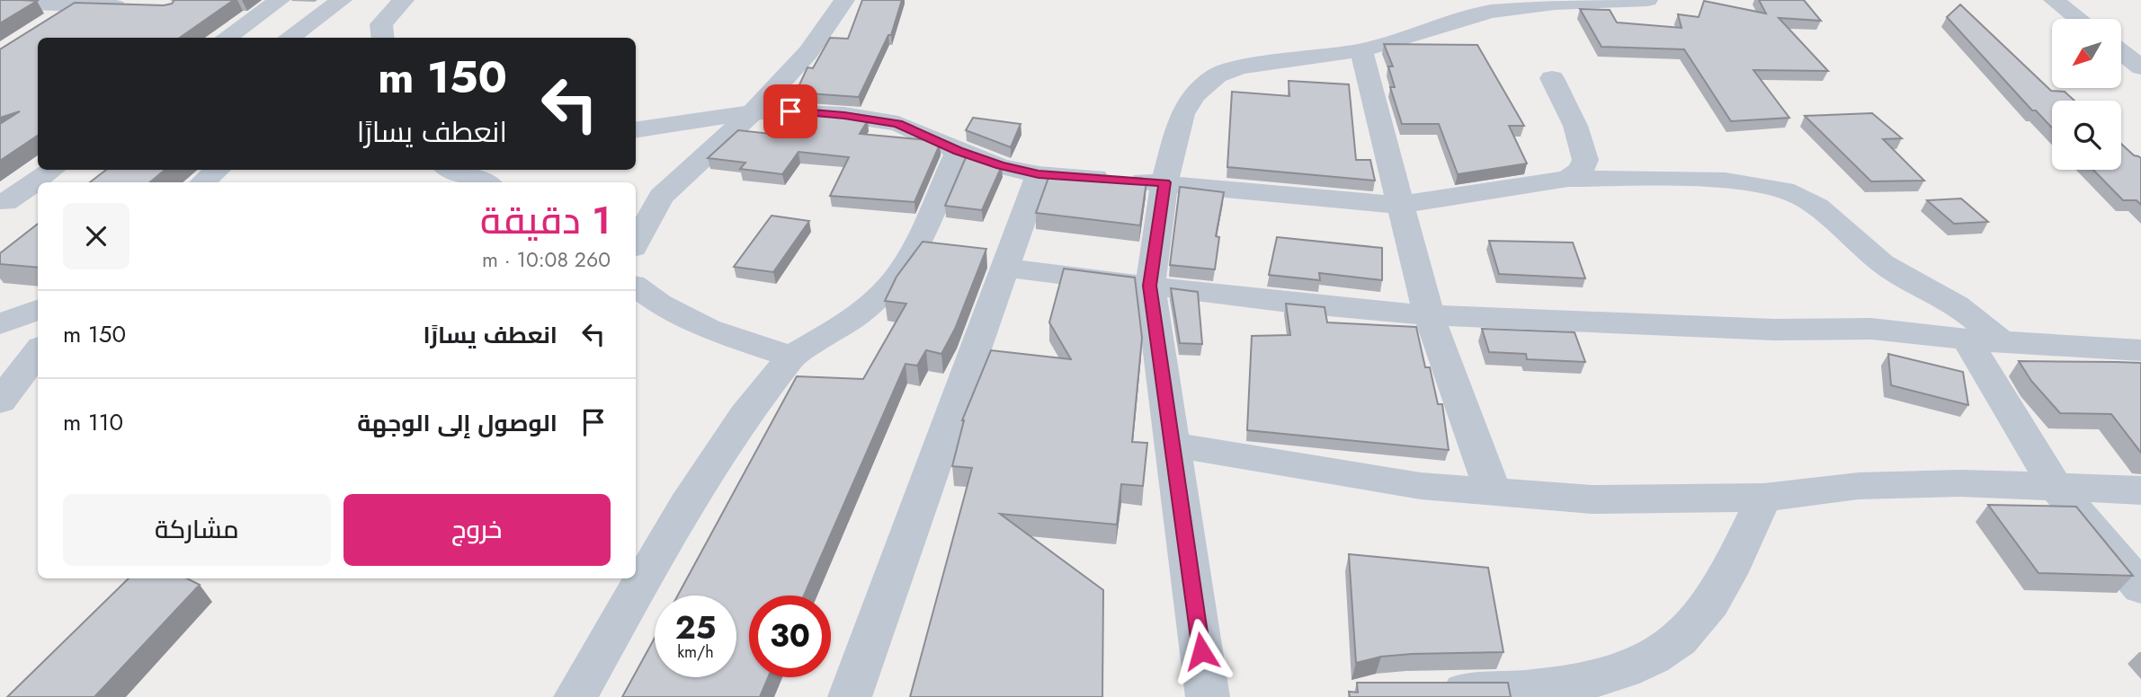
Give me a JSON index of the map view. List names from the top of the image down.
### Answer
{
  "north": "bottom left",
  "page": {
    "turn": ["150 m", "انعطف يسارًا"],
    "heading": ["1 دقيقة", "260 m · 10:08"],
    "list": [
      {
        "name": "انعطف يسارًا",
        "value": "150 m"
      },
      {
        "name": "الوصول إلى الوجهة",
        "value": "110 m"
      }
    ],
    "buttons": ["خروج", "مشاركة"],
    "speed": "25 km/h",
    "limit": "30"
  }
}
